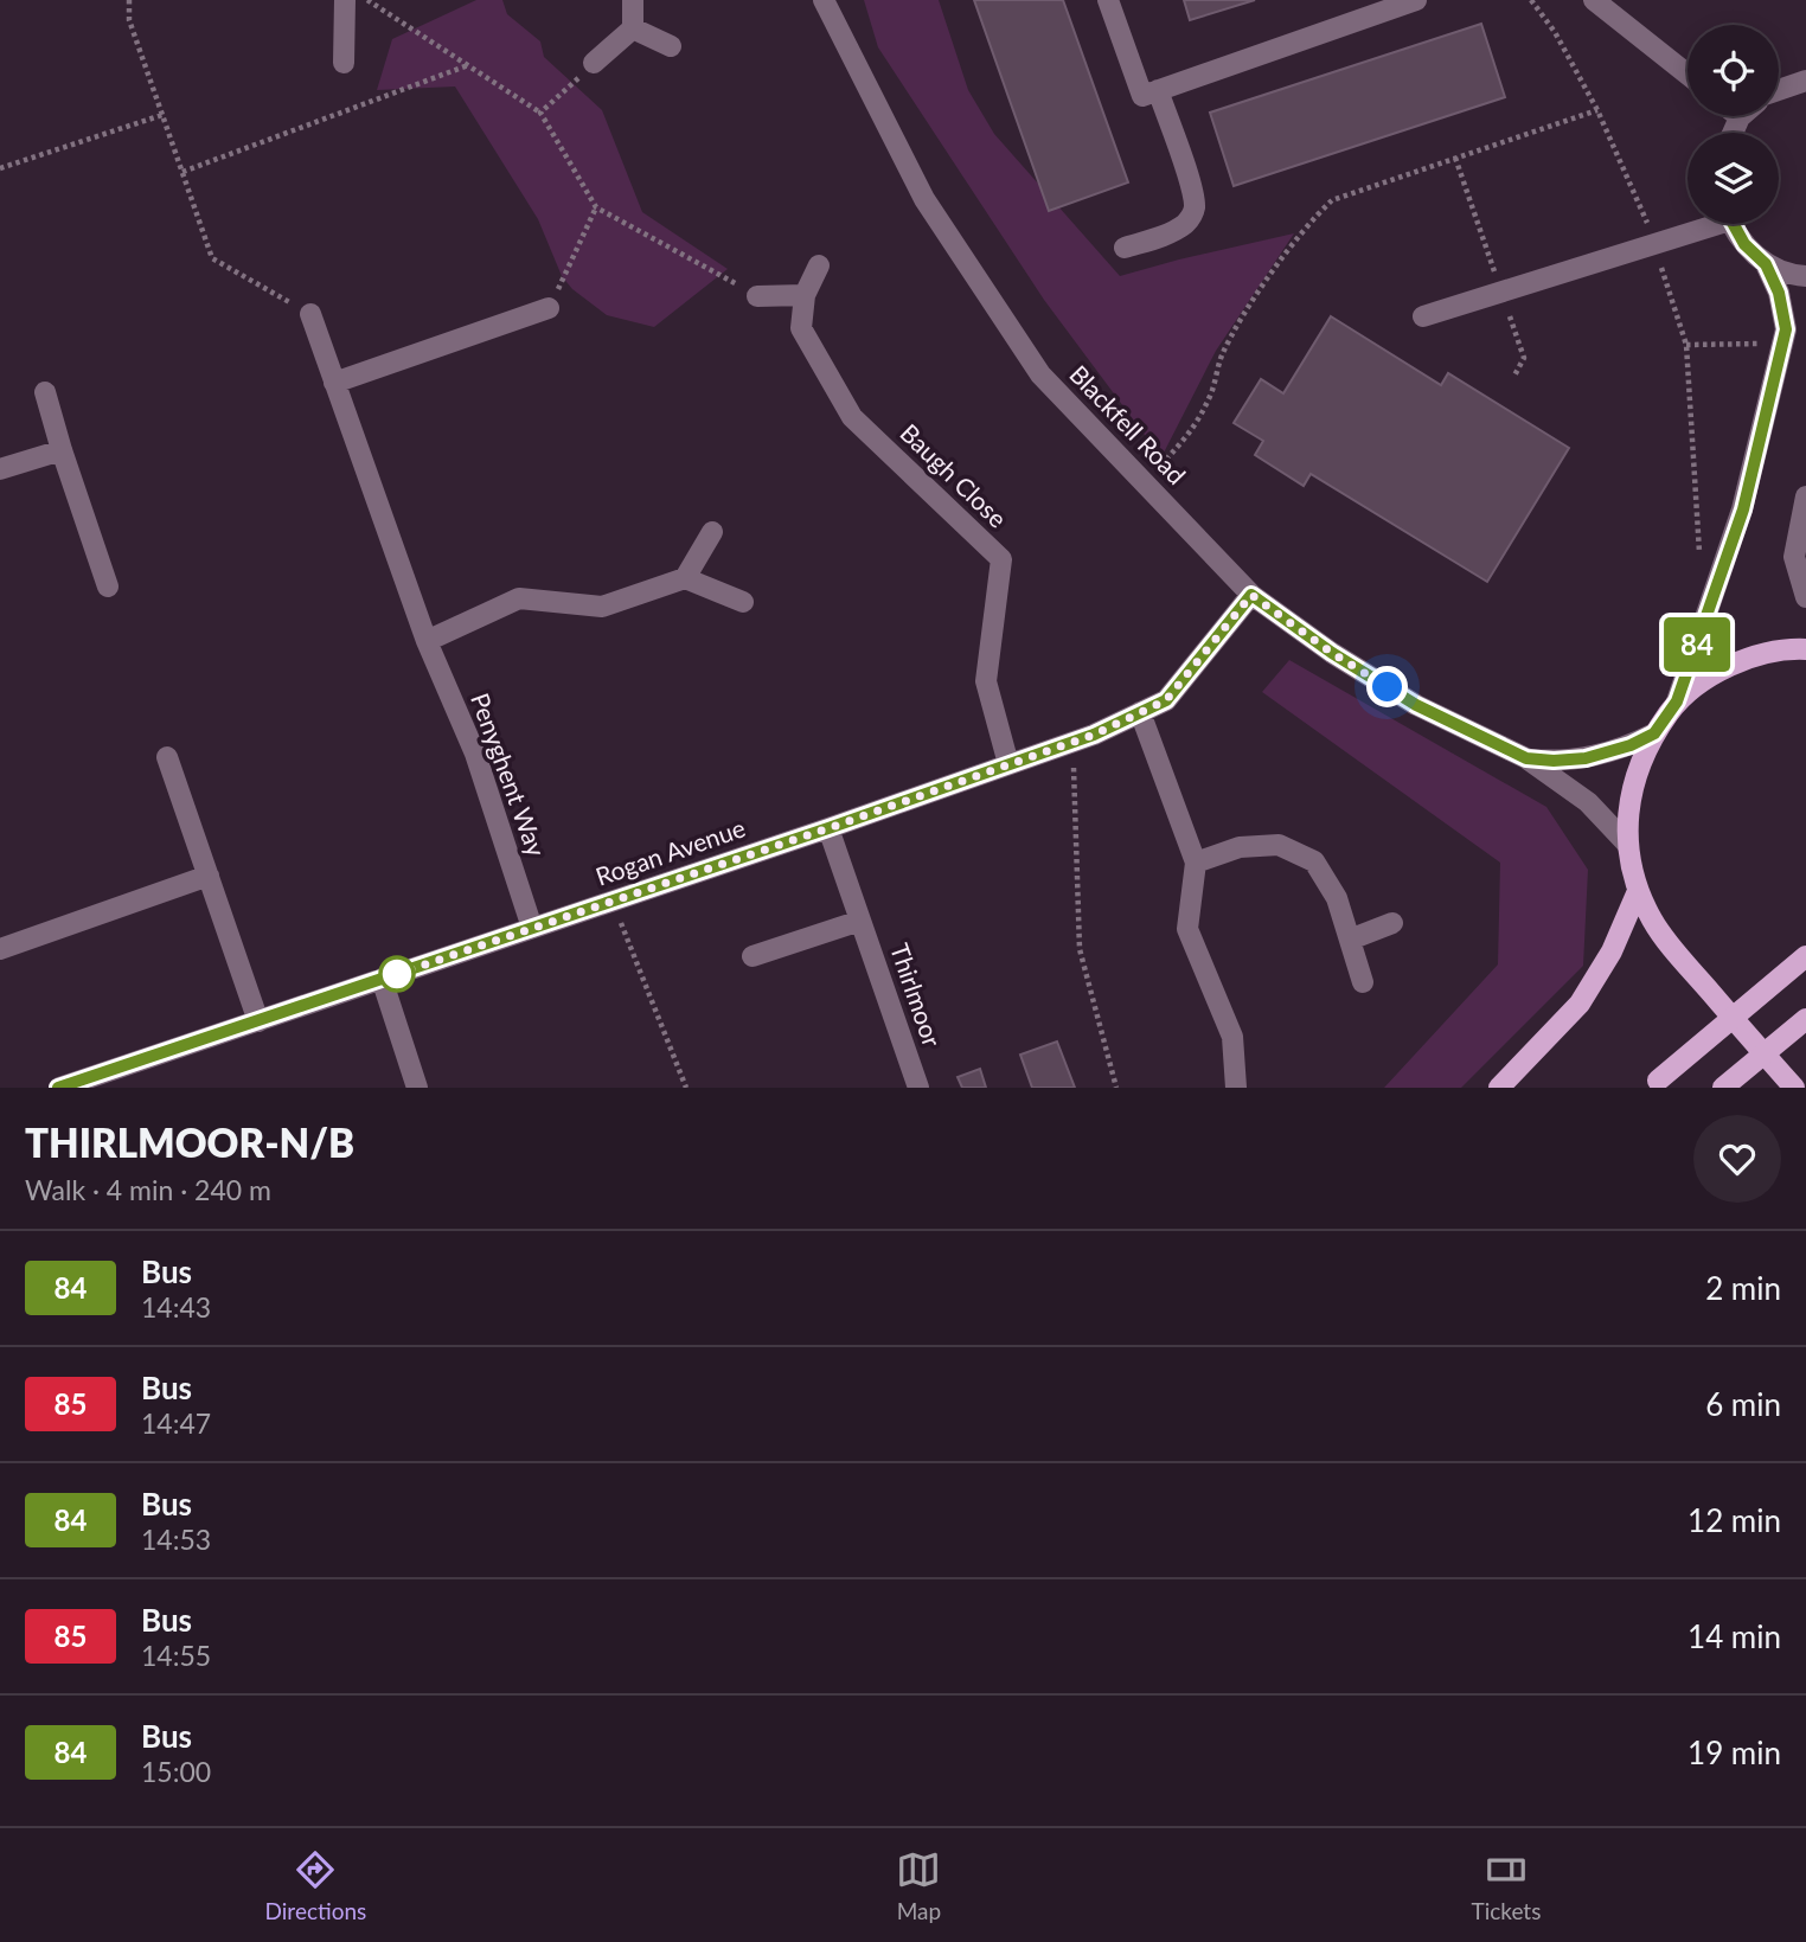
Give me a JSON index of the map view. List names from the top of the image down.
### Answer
{
  "streets": {
    "street": [
      "Blackfell Road",
      "Baugh Close",
      "Penyghent Way",
      "Rogan Avenue",
      "Thirlmoor"
    ]
  },
  "crossings": [
    ["Blackfell Road", "Rogan Avenue"],
    ["Baugh Close", "Rogan Avenue"],
    ["Penyghent Way", "Rogan Avenue"],
    ["Rogan Avenue", "Thirlmoor"]
  ],
  "lines": ["bus line 84"],
  "page": {
    "on_map": "84",
    "heading": ["THIRLMOOR-N/B", "Walk · 4 min · 240 m"],
    "list": [
      {
        "mark": "84",
        "name": "Bus",
        "note": "14:43",
        "value": "2 min"
      },
      {
        "mark": "85",
        "name": "Bus",
        "note": "14:47",
        "value": "6 min"
      },
      {
        "mark": "84",
        "name": "Bus",
        "note": "14:53",
        "value": "12 min"
      },
      {
        "mark": "85",
        "name": "Bus",
        "note": "14:55",
        "value": "14 min"
      },
      {
        "mark": "84",
        "name": "Bus",
        "note": "15:00",
        "value": "19 min"
      }
    ],
    "tabs": ["Directions", "Map", "Tickets"]
  }
}
